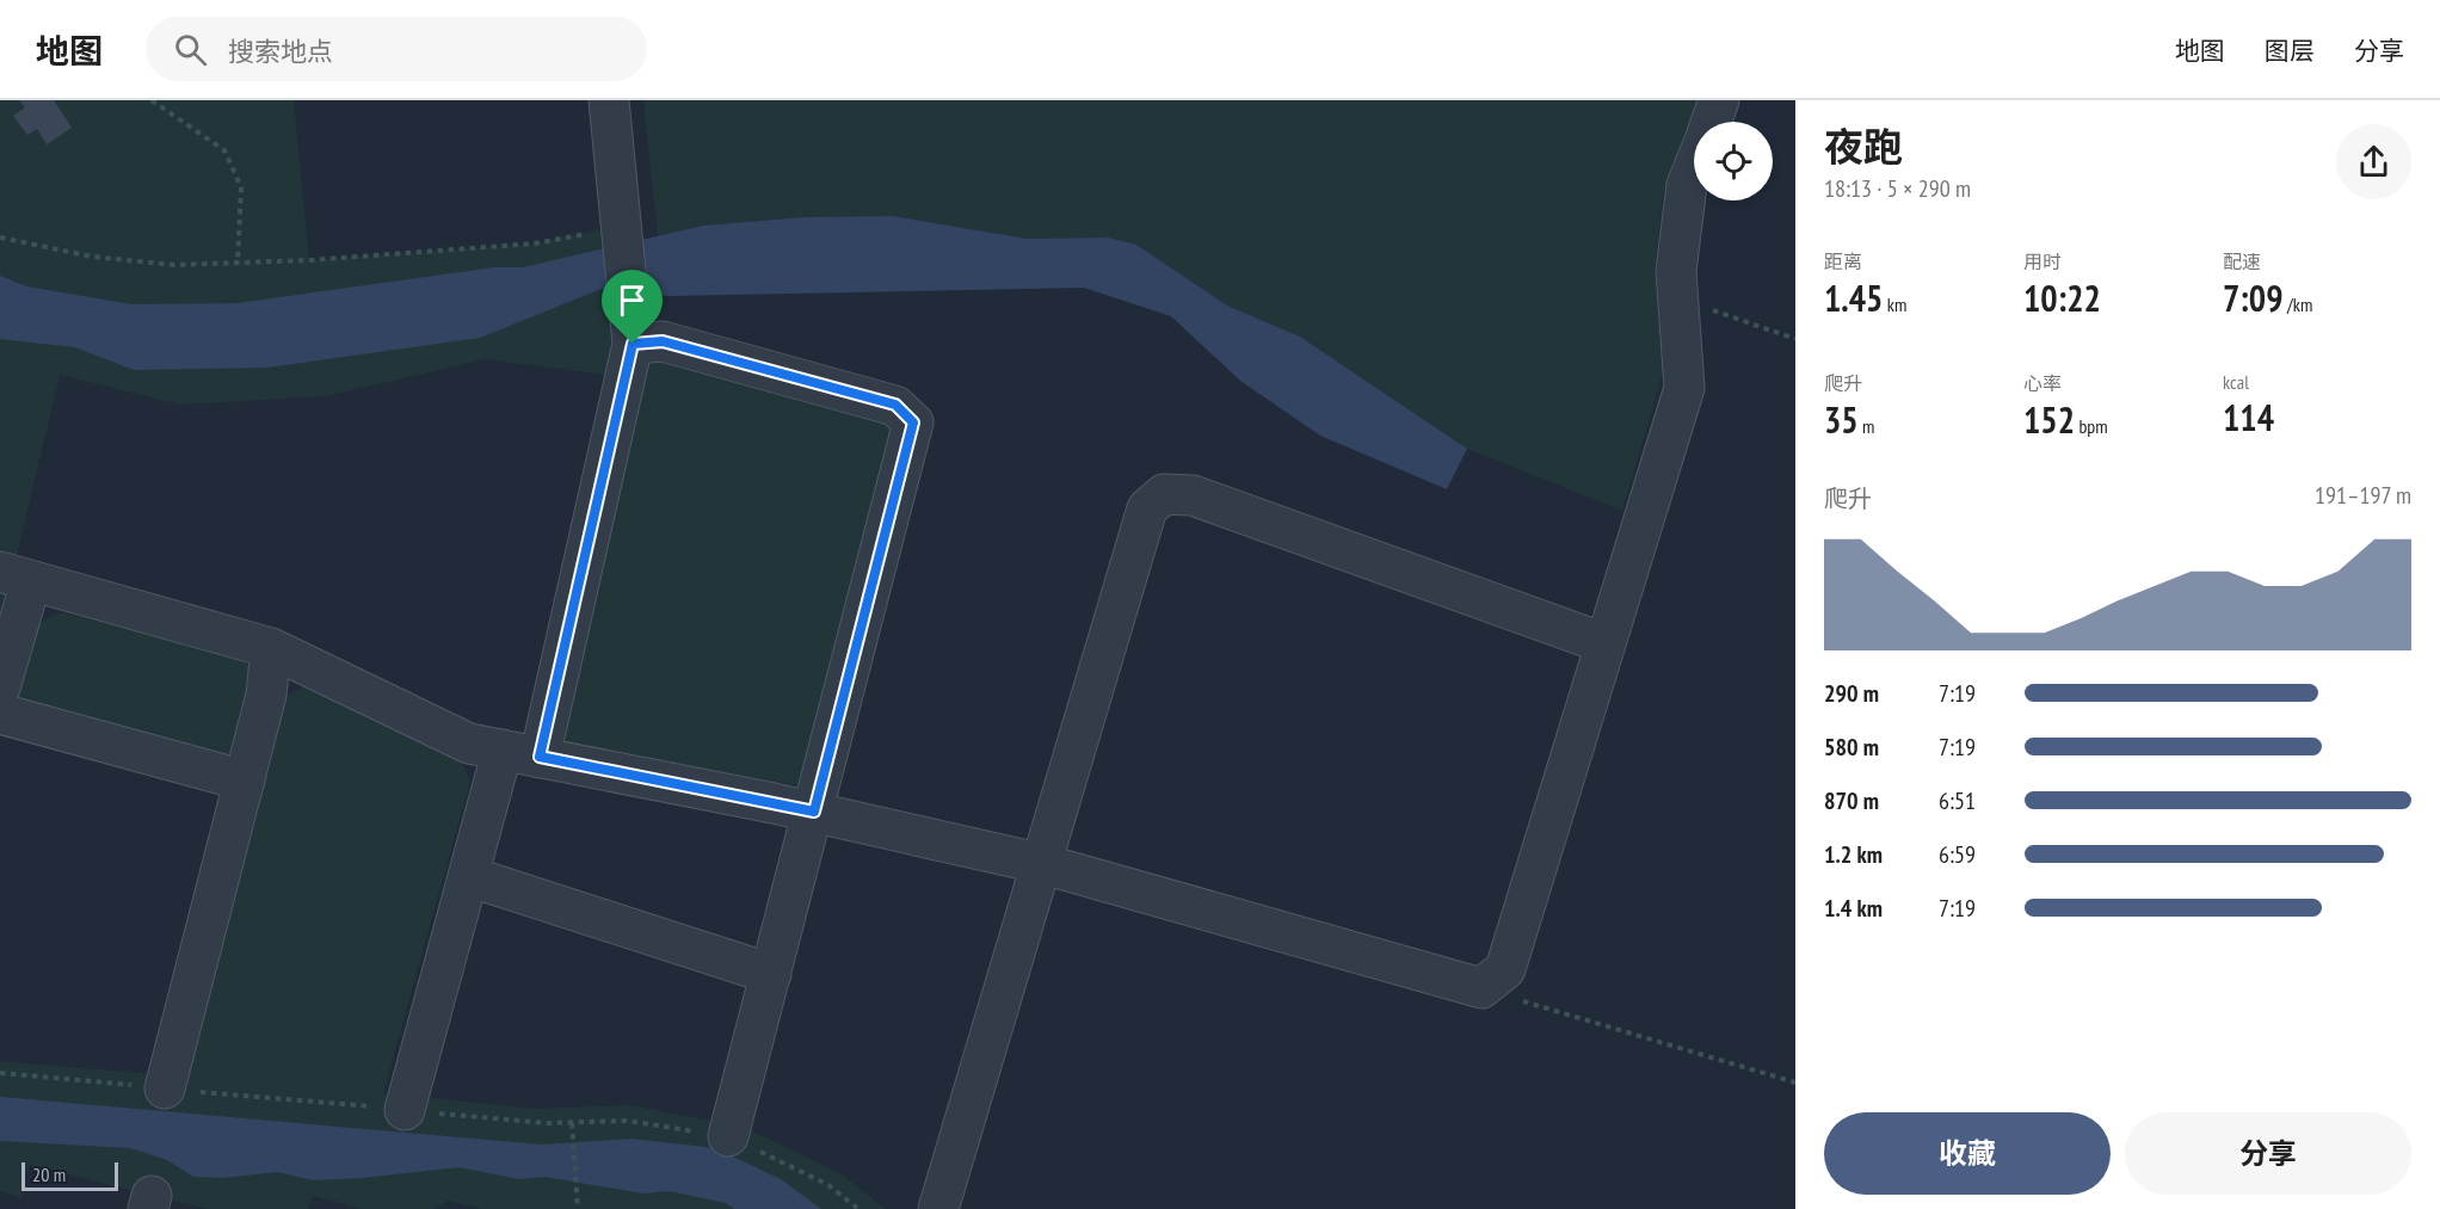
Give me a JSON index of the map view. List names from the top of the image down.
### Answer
{
  "scale_bar": "20 m",
  "page": {
    "header": "地图",
    "search": "搜索地点",
    "nav": ["地图", "图层", "分享"],
    "heading": ["夜跑", "18:13 · 5 × 290 m"],
    "stats": [
      ["距离", "1.45 km"],
      ["用时", "10:22"],
      ["配速", "7:09 /km"],
      ["爬升", "35 m"],
      ["心率", "152 bpm"],
      ["kcal", "114"]
    ],
    "chart": ["爬升", "191–197 m"],
    "list": [
      {
        "name": "290 m",
        "note": "7:19"
      },
      {
        "name": "580 m",
        "note": "7:19"
      },
      {
        "name": "870 m",
        "note": "6:51"
      },
      {
        "name": "1.2 km",
        "note": "6:59"
      },
      {
        "name": "1.4 km",
        "note": "7:19"
      }
    ],
    "buttons": ["收藏", "分享"],
    "scale": "20 m"
  }
}
